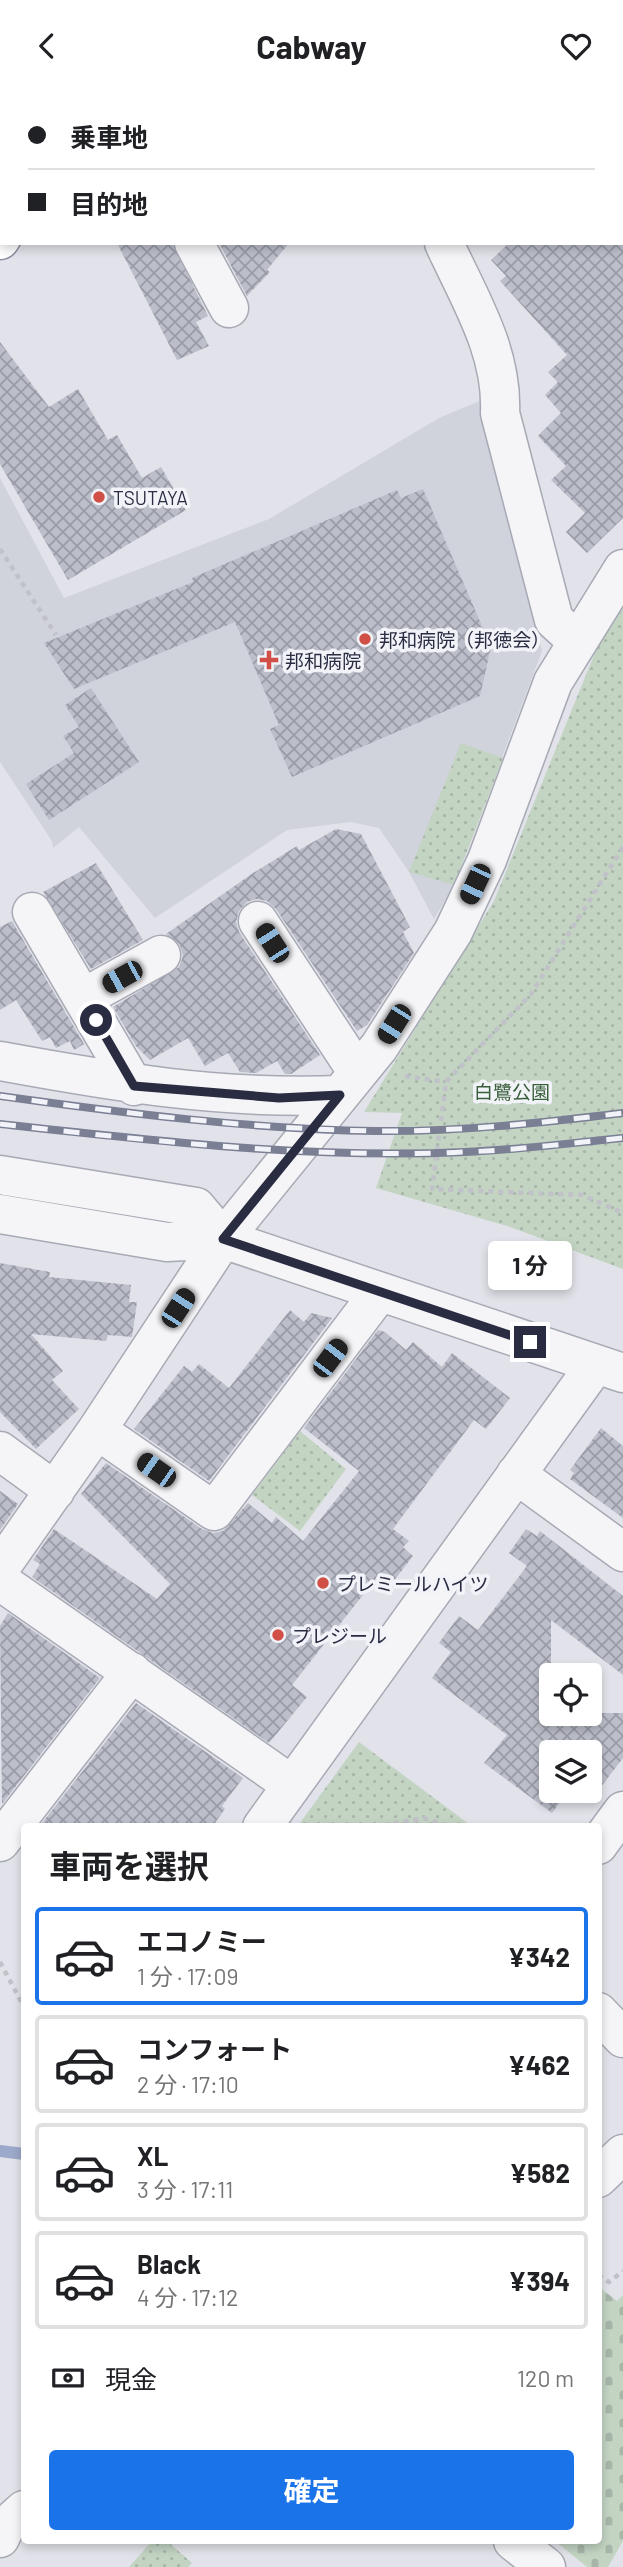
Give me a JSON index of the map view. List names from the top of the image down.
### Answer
{
  "parks": ["白鷺公園"],
  "places": {
    "other": [
      "TSUTAYA",
      "邦和病院（邦徳会）",
      "プレミールハイツ",
      "プレジール"
    ],
    "health": ["邦和病院"]
  },
  "page": {
    "header": "Cabway",
    "banner": ["乗車地", "目的地"],
    "bubble": "1 分",
    "heading": "車両を選択",
    "list": [
      {
        "name": "エコノミー",
        "note": "1 分 · 17:09",
        "value": "¥342"
      },
      {
        "name": "コンフォート",
        "note": "2 分 · 17:10",
        "value": "¥462"
      },
      {
        "name": "XL",
        "note": "3 分 · 17:11",
        "value": "¥582"
      },
      {
        "name": "Black",
        "note": "4 分 · 17:12",
        "value": "¥394"
      }
    ],
    "pay": ["現金", "120 m"],
    "buttons": "確定"
  }
}
